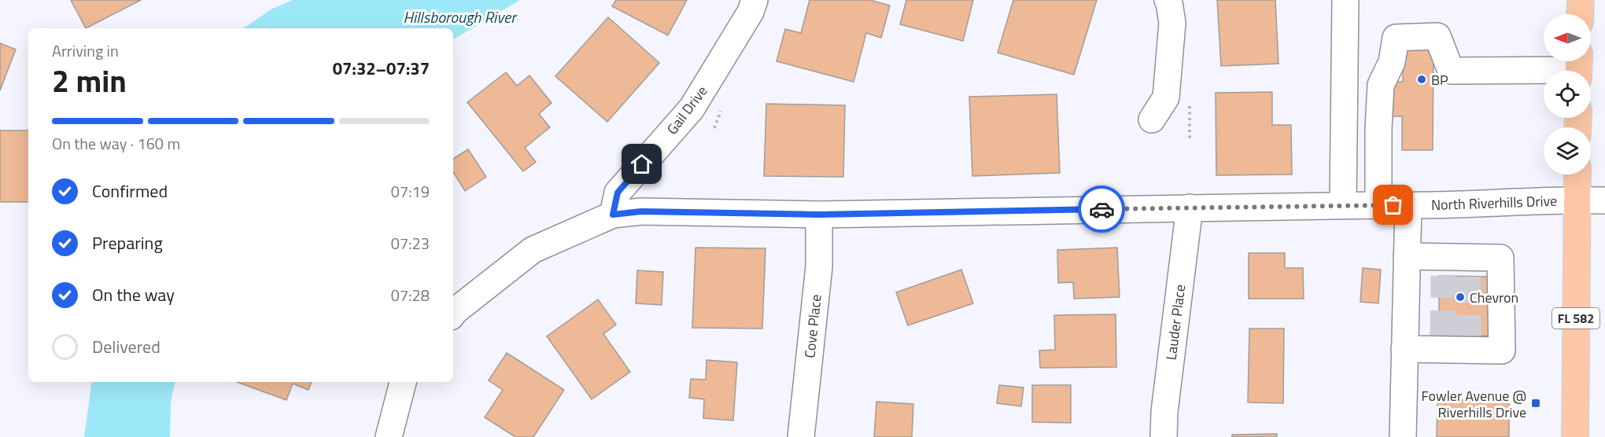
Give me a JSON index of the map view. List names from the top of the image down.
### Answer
{
  "streets": {
    "main road": ["FL 582"],
    "street": [
      "Gail Drive",
      "North Riverhills Drive",
      "Lauder Place",
      "Cove Place"
    ]
  },
  "crossings": [
    ["Gail Drive", "North Riverhills Drive"],
    ["North Riverhills Drive", "FL 582"],
    ["North Riverhills Drive", "Lauder Place"],
    ["North Riverhills Drive", "Cove Place"]
  ],
  "water": ["Hillsborough River"],
  "places": {
    "other": ["BP", "Chevron"],
    "transit": ["Fowler Avenue @ Riverhills Drive"]
  },
  "north": "left",
  "page": {
    "heading": ["2 min", "Arriving in", "07:32–07:37"],
    "bar": "On the way · 160 m",
    "list": [
      ["Confirmed", "07:19"],
      ["Preparing", "07:23"],
      ["On the way", "07:28"],
      "Delivered"
    ]
  }
}
